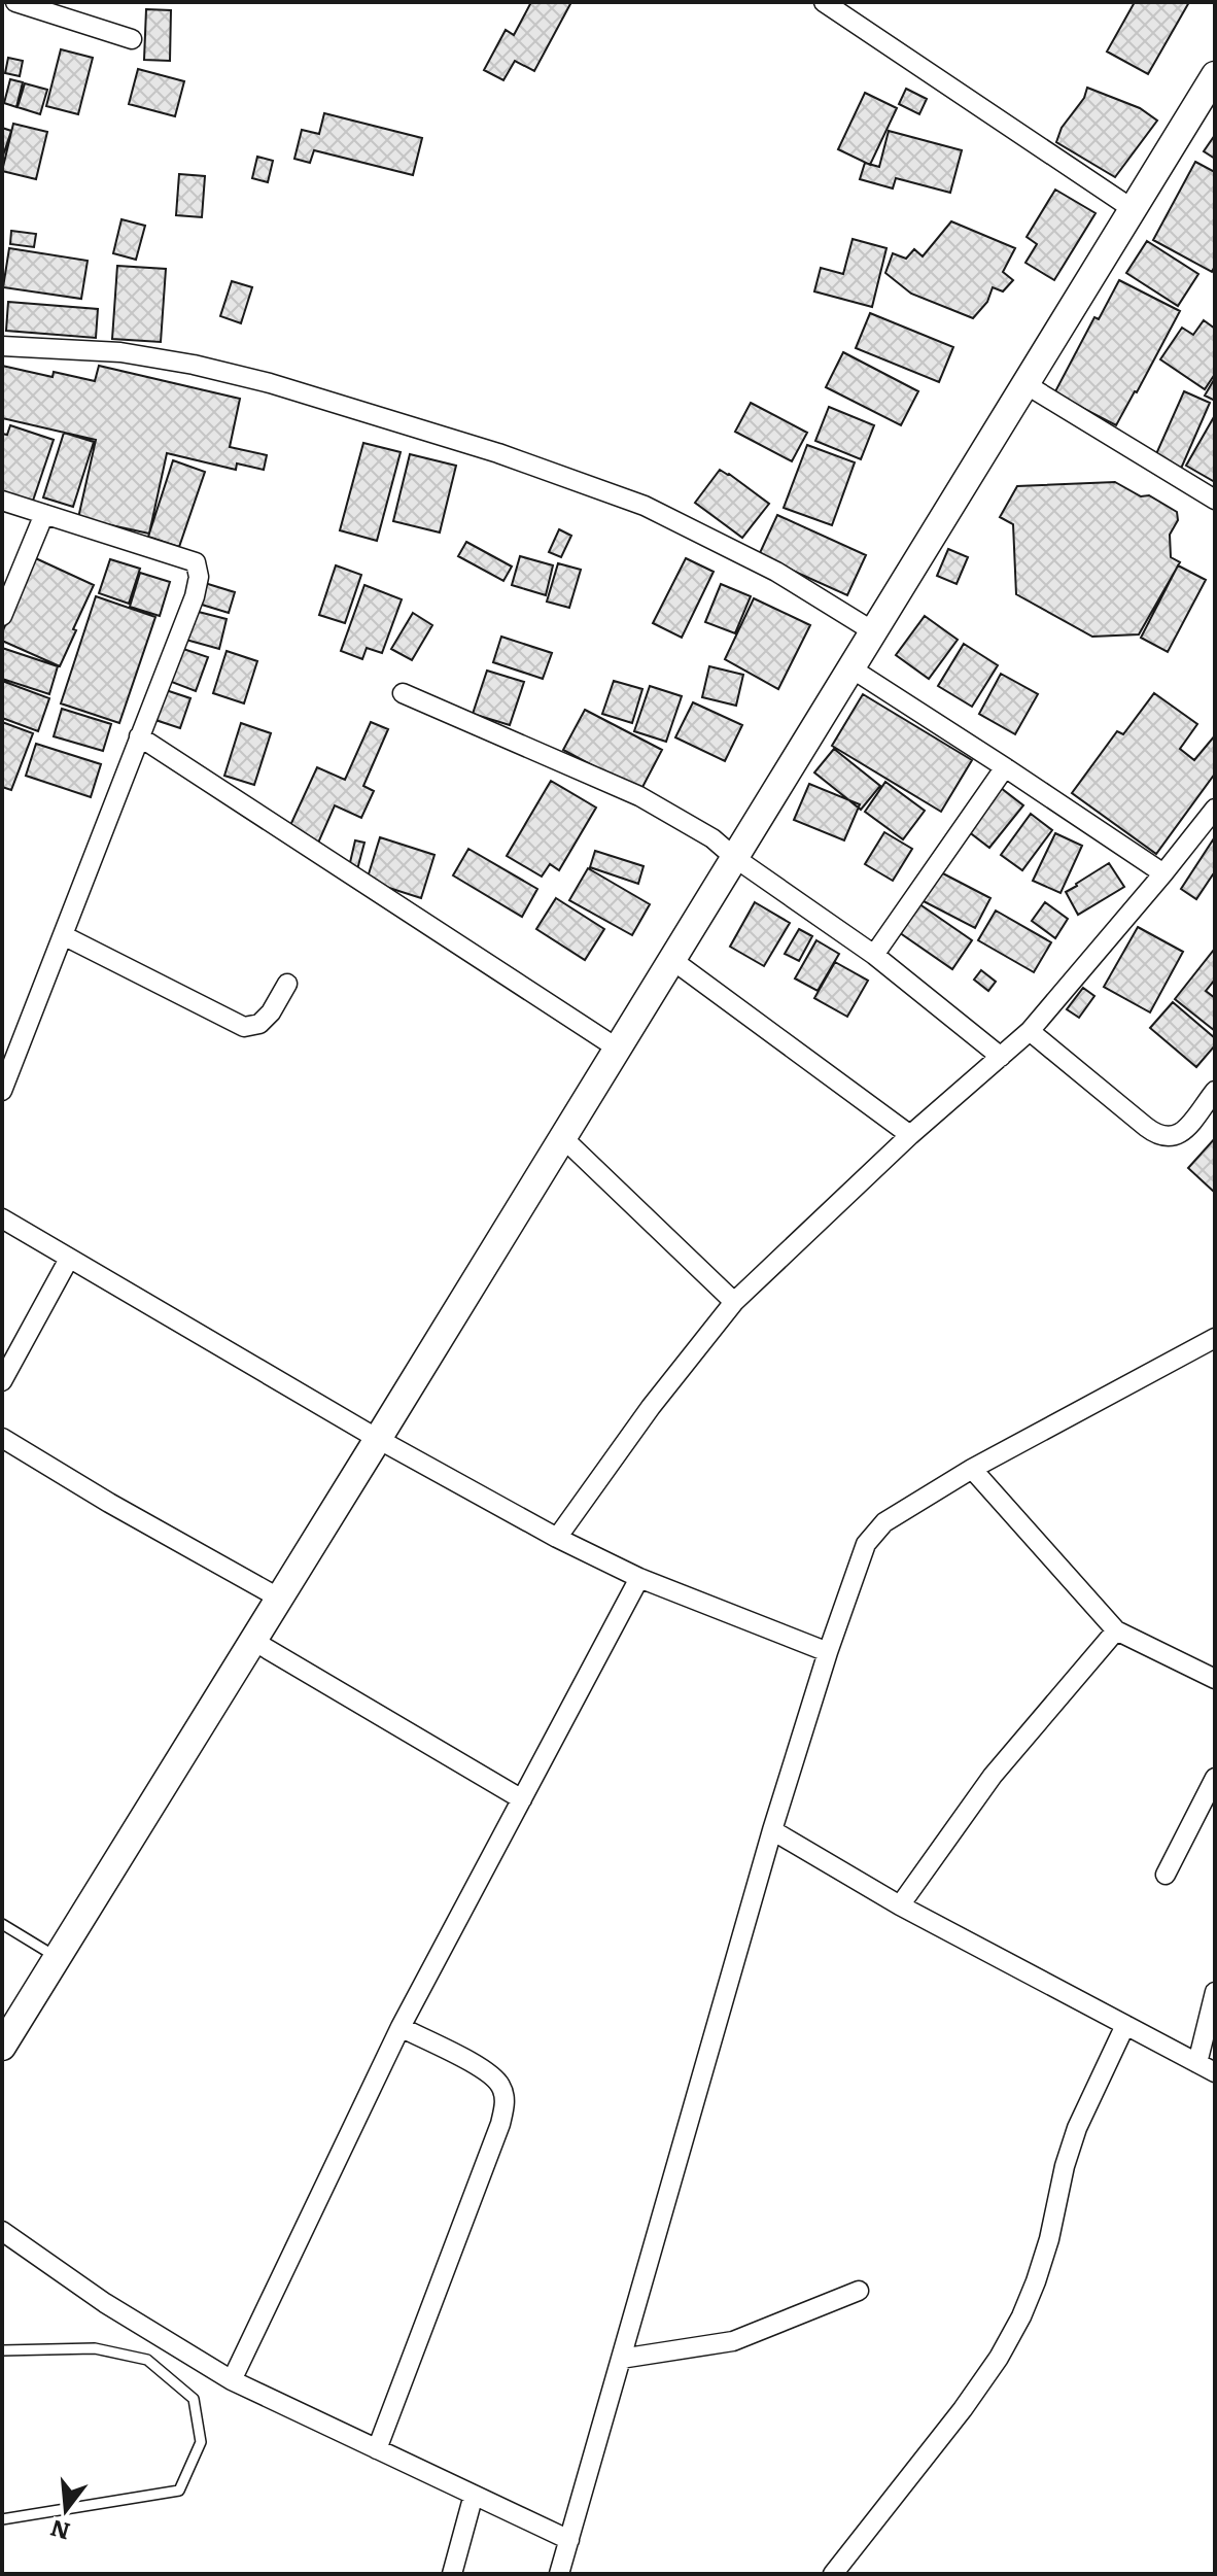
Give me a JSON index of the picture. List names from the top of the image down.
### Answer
{
  "north": "bottom"
}
